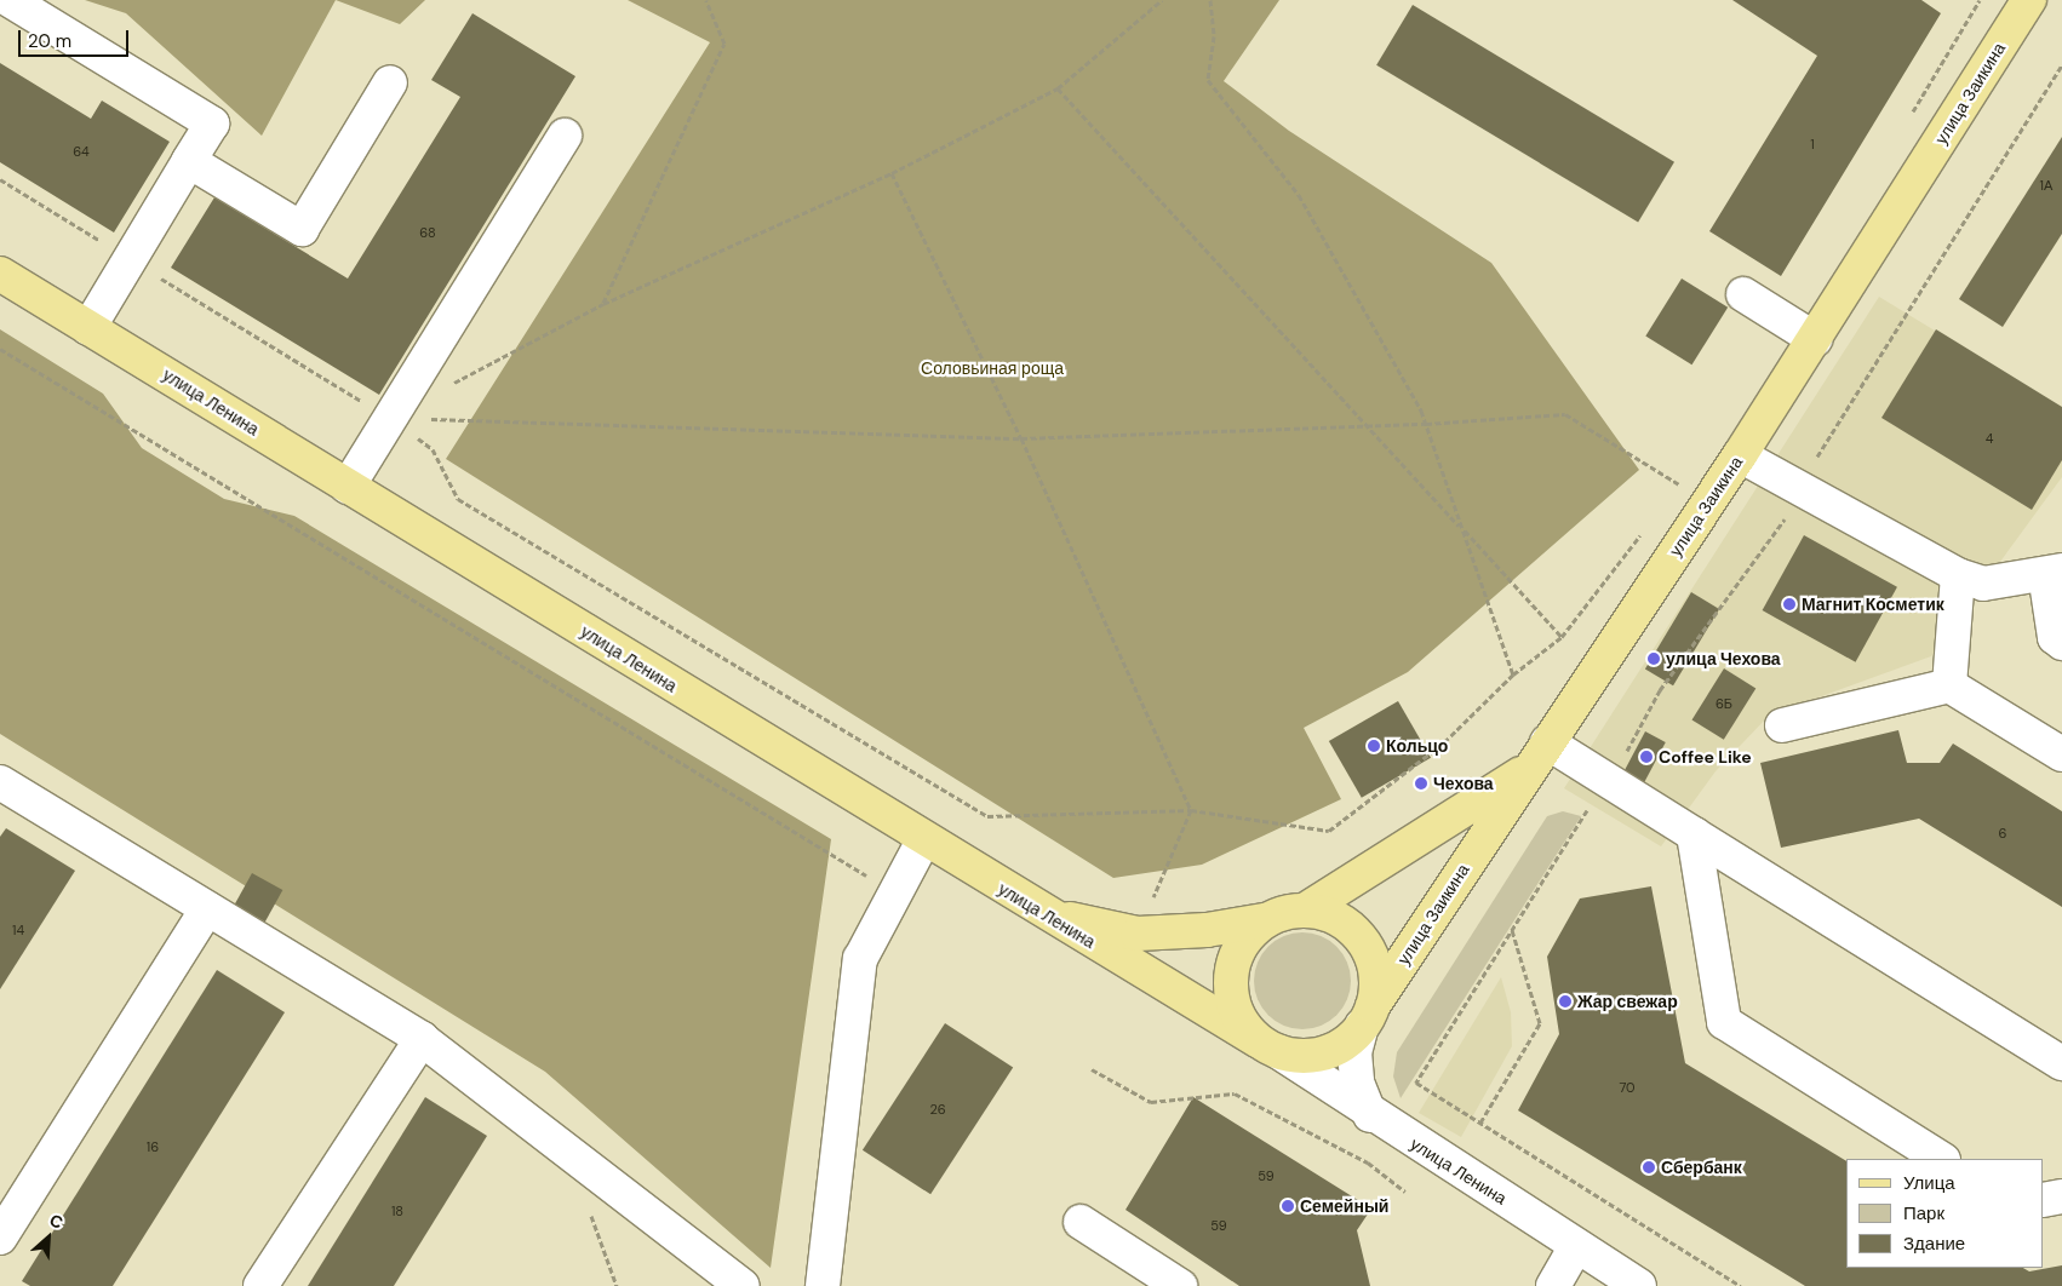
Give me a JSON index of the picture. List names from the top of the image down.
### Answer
{
  "streets": {
    "main road": ["улица Заикина", "улица Ленина"]
  },
  "crossings": [
    ["улица Заикина", "улица Ленина"]
  ],
  "parks": ["Соловьиная роща"],
  "places": [
    "Магнит Косметик",
    "улица Чехова",
    "Кольцо",
    "Coffee Like",
    "Чехова",
    "Жар свежар",
    "Сбербанк",
    "Семейный"
  ],
  "house_numbers": [
    "1",
    "64",
    "1А",
    "68",
    "4",
    "6Б",
    "6",
    "14",
    "70",
    "26",
    "16",
    "59",
    "18",
    "59"
  ],
  "legend": ["Улица", "Парк", "Здание"],
  "scale_bar": "20 m",
  "north": "top right"
}
